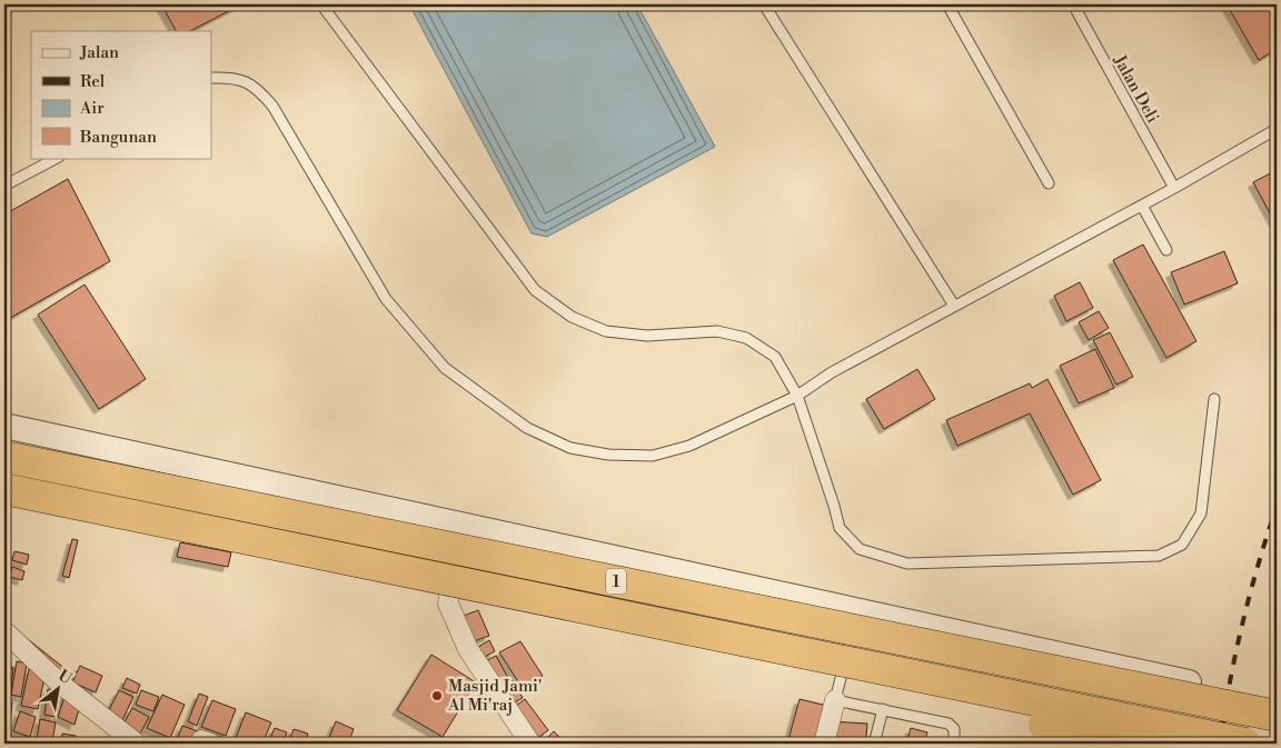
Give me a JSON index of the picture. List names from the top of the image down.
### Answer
{
  "streets": {
    "highway": ["1"],
    "lane": ["Jalan Deli"]
  },
  "places": ["Masjid Jami' Al Mi'raj"],
  "legend": [
    "Jalan",
    "Rel",
    "Air",
    "Bangunan"
  ],
  "north": "top right"
}
